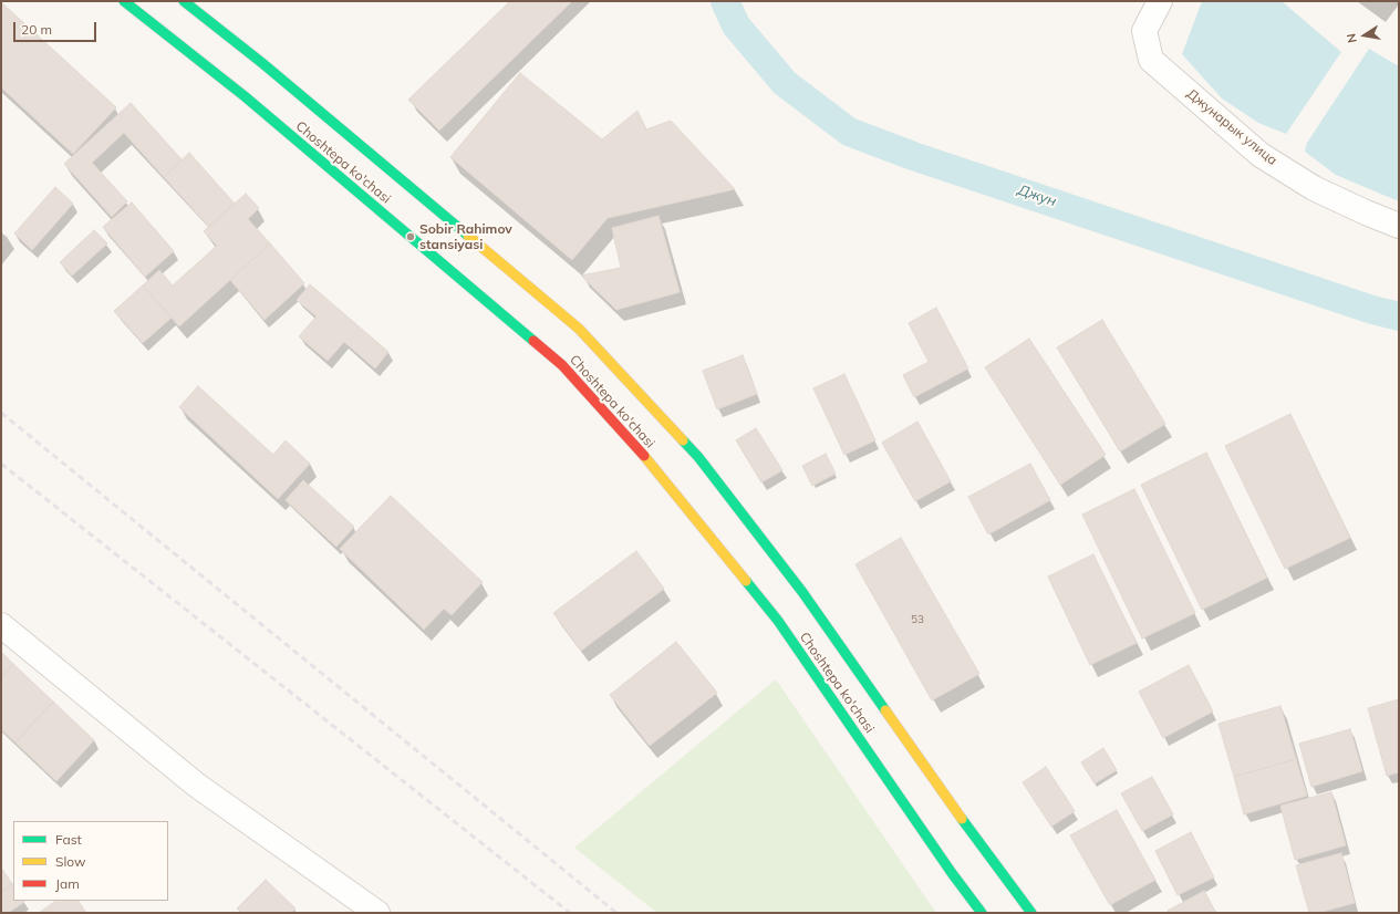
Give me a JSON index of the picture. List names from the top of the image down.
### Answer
{
  "streets": {
    "main road": ["Choshtepa ko'chasi"],
    "street": ["Джунарык улица"]
  },
  "water": ["Джун"],
  "places": ["Sobir Rahimov stansiyasi"],
  "house_numbers": ["53"],
  "legend": ["Fast", "Slow", "Jam"],
  "scale_bar": "20 m",
  "north": "left"
}
